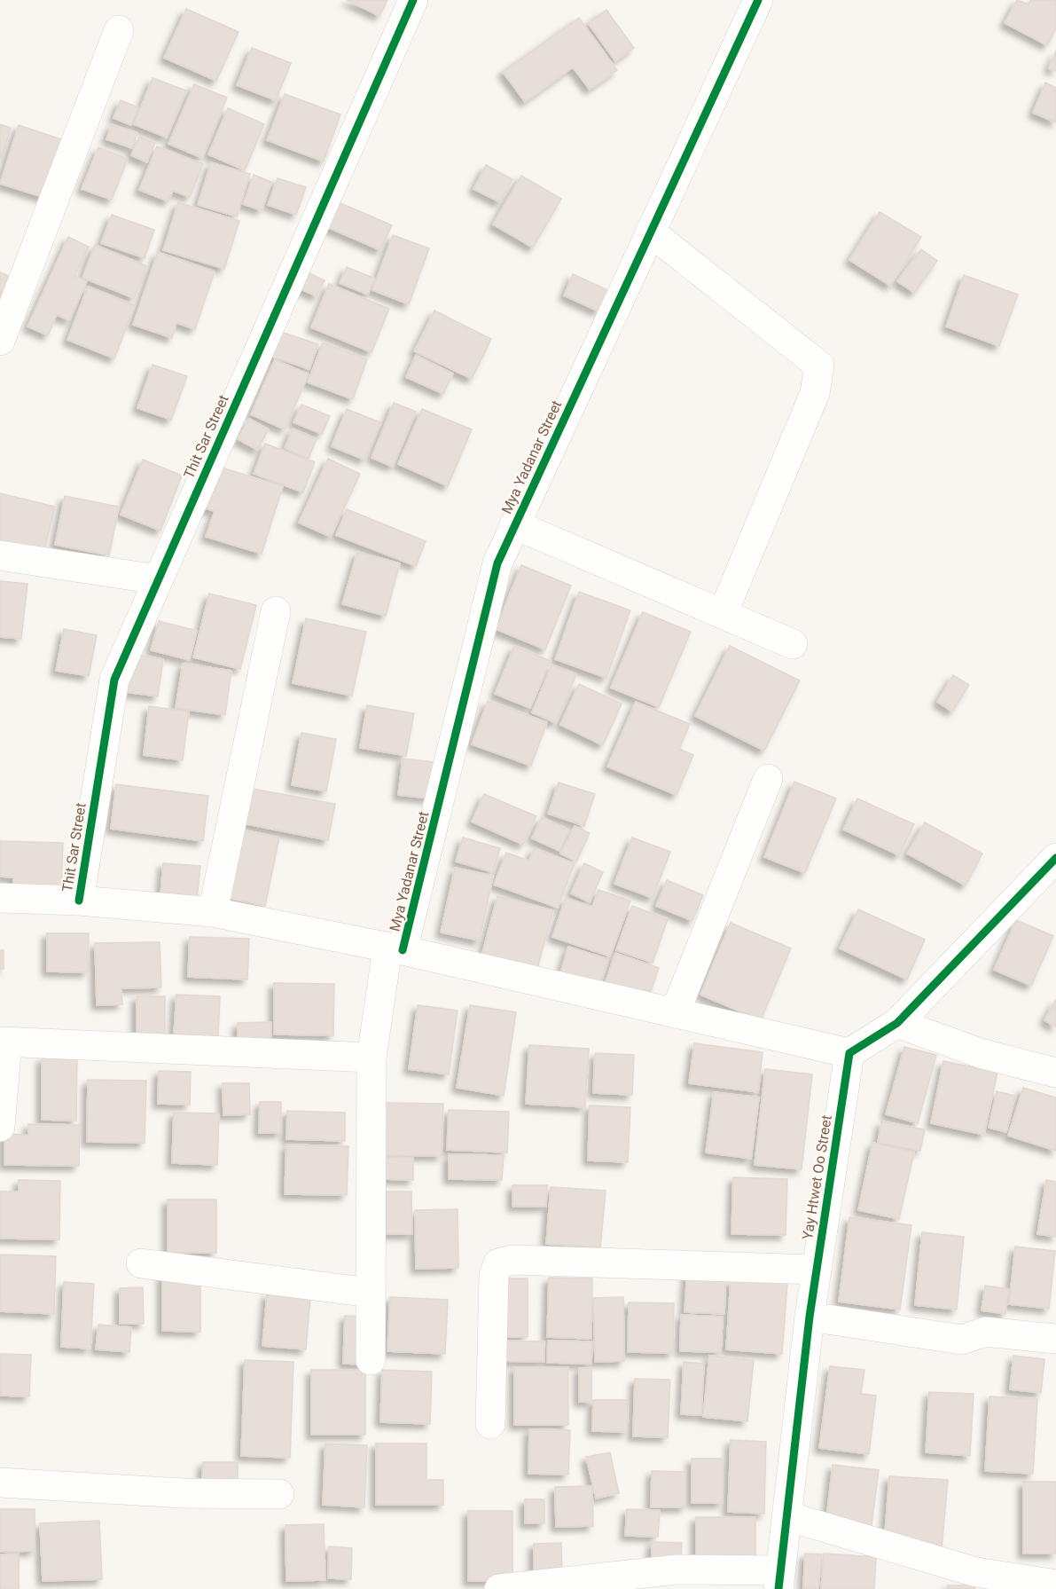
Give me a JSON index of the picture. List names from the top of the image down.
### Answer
{
  "streets": {
    "street": ["Thit Sar Street", "Mya Yadanar Street", "Yay Htwet Oo Street"]
  }
}
